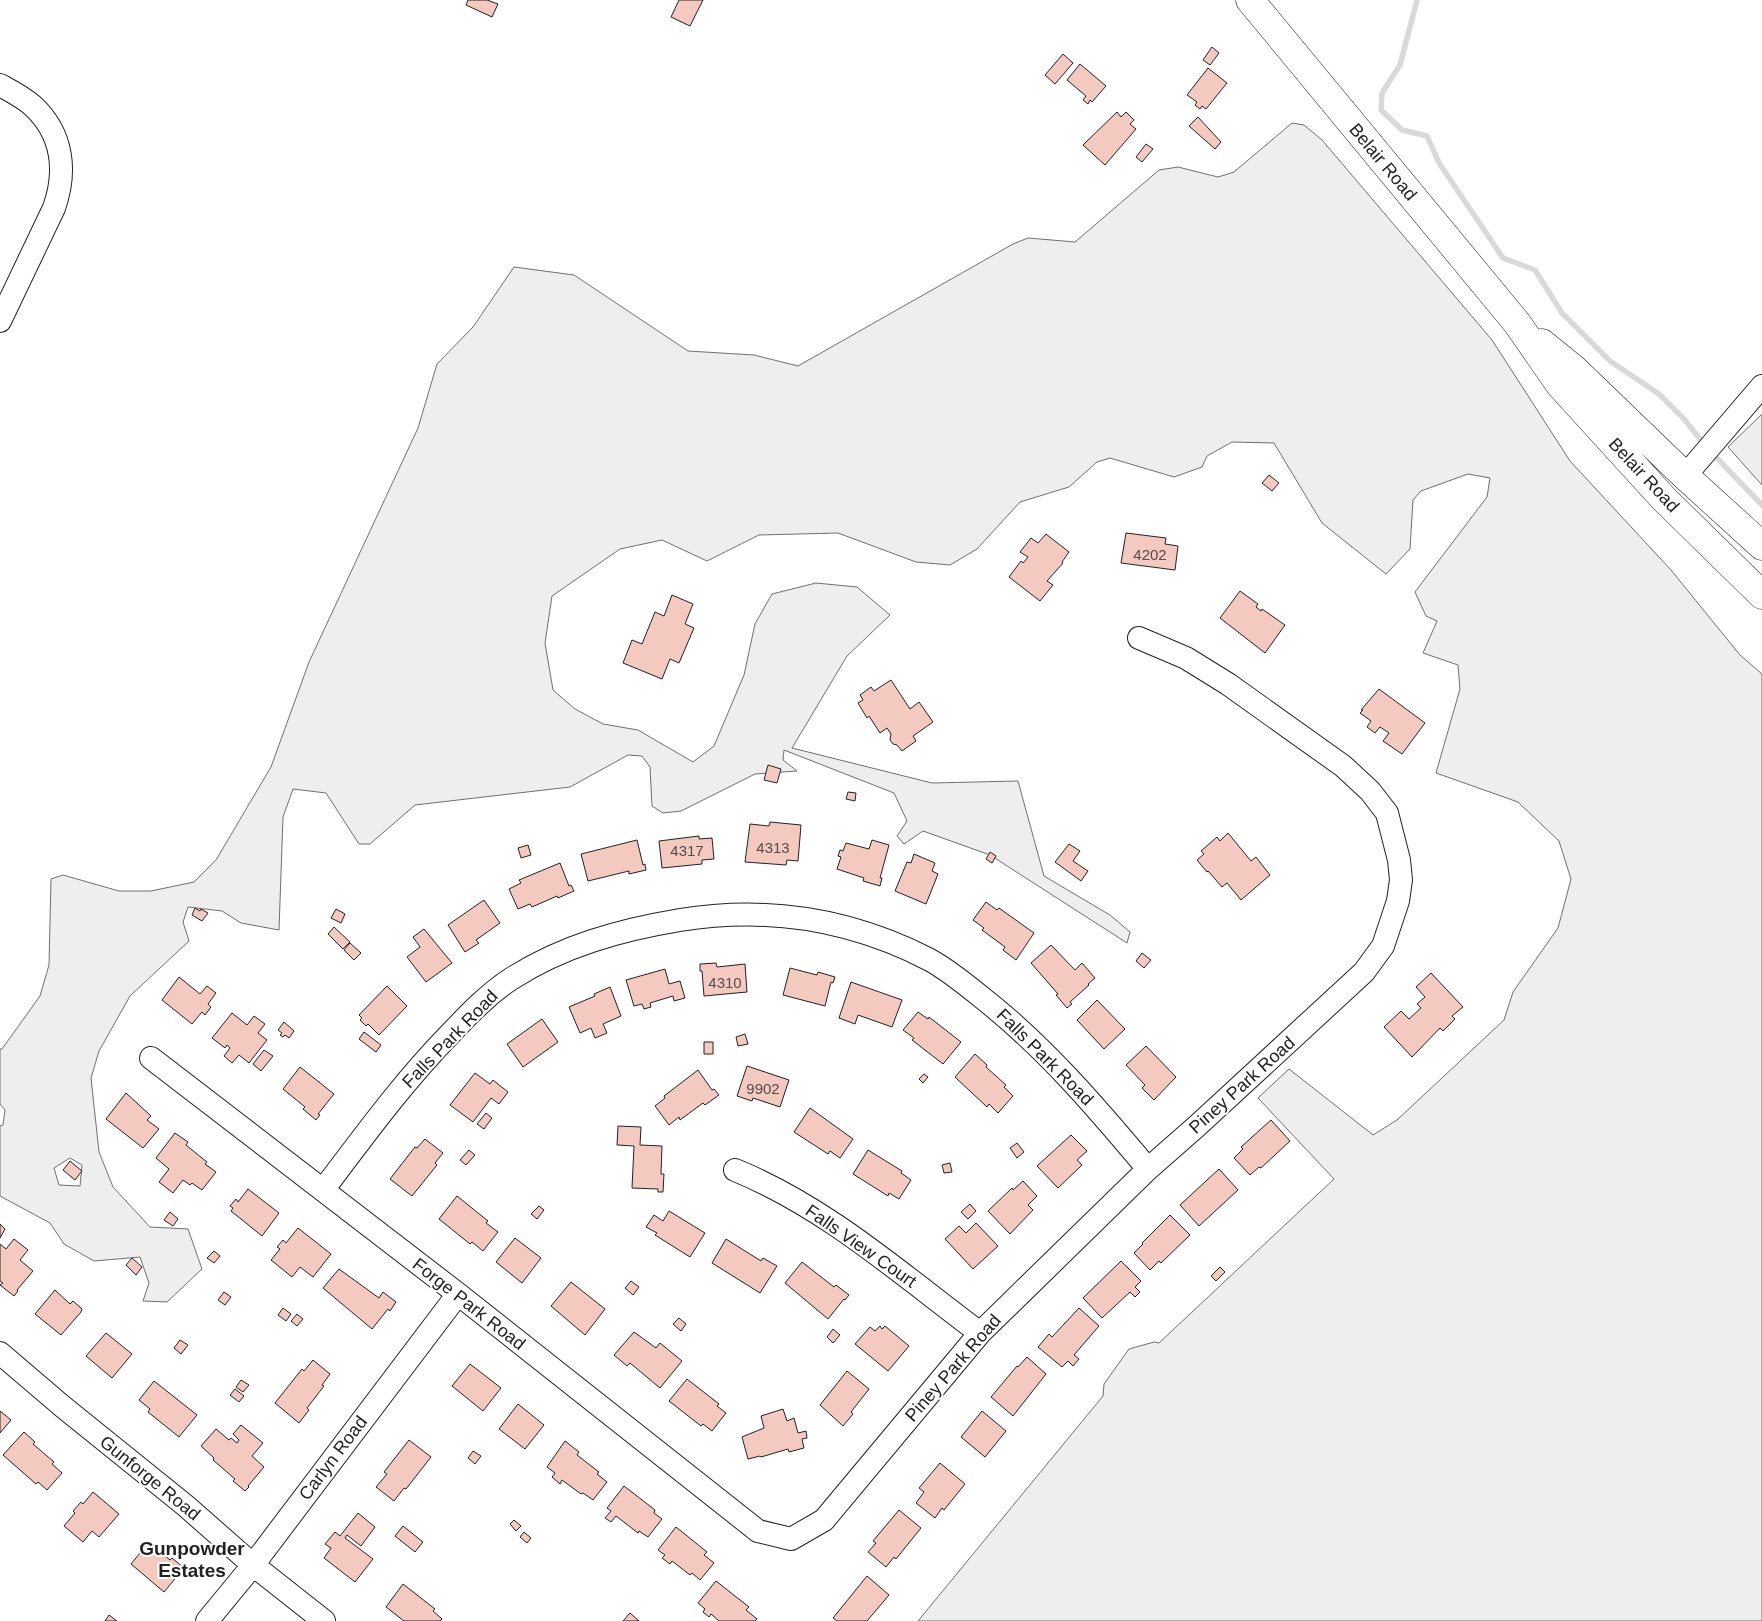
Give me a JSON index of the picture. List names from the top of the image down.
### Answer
{
  "streets": {
    "highway": ["Belair Road"],
    "street": [
      "Falls Park Road",
      "Piney Park Road",
      "Falls View Court",
      "Forge Park Road",
      "Carlyn Road",
      "Gunforge Road"
    ]
  },
  "crossings": [
    ["Falls Park Road", "Piney Park Road"],
    ["Falls Park Road", "Forge Park Road"],
    ["Piney Park Road", "Falls View Court"],
    ["Piney Park Road", "Forge Park Road"],
    ["Forge Park Road", "Carlyn Road"],
    ["Carlyn Road", "Gunforge Road"]
  ],
  "districts": ["Gunpowder Estates"],
  "house_numbers": [
    "4202",
    "4313",
    "4317",
    "4310",
    "9902"
  ]
}
